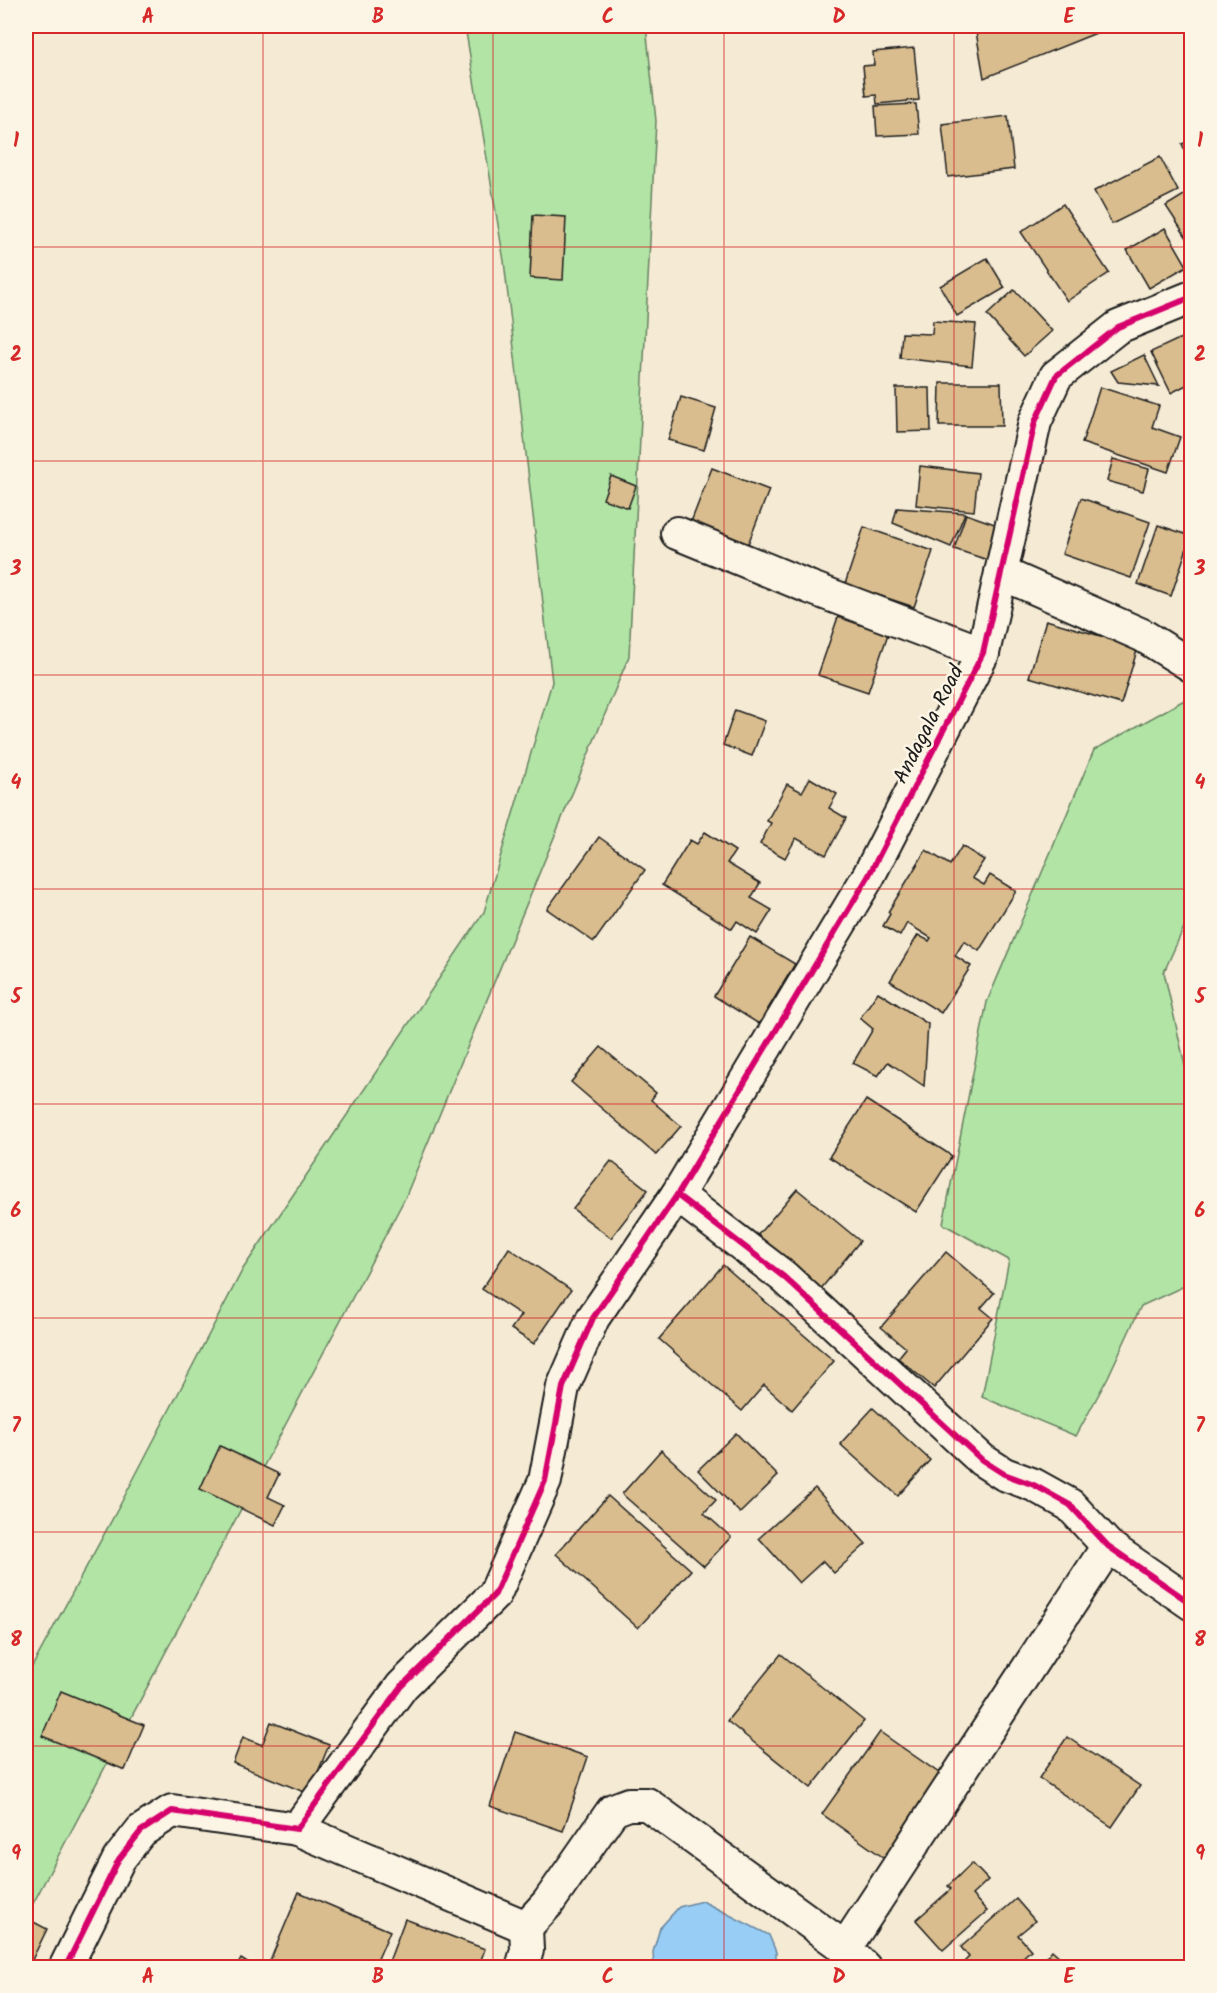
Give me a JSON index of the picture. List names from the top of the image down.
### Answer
{
  "streets": {
    "street": ["Andagala Road"]
  },
  "grid": {
    "columns": [
      "A",
      "B",
      "C",
      "D",
      "E"
    ],
    "rows": [
      "1",
      "2",
      "3",
      "4",
      "5",
      "6",
      "7",
      "8",
      "9"
    ]
  }
}
